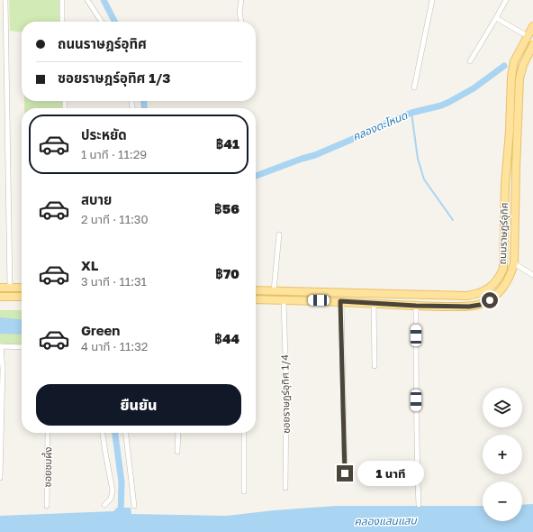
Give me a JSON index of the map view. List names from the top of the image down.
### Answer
{
  "streets": {
    "main road": ["ถนนราษฎร์อุทิศ"],
    "street": ["ซอยราษฎร์อุทิศ 1/4", "ซอยชมผึ้ง"]
  },
  "crossings": [
    ["ถนนราษฎร์อุทิศ", "ซอยราษฎร์อุทิศ 1/4"]
  ],
  "water": ["คลองตะโหนด", "คลองแสนแสบ"],
  "page": {
    "banner": ["ถนนราษฎร์อุทิศ", "ซอยราษฎร์อุทิศ 1/3"],
    "list": [
      {
        "name": "ประหยัด",
        "note": "1 นาที · 11:29",
        "value": "฿41"
      },
      {
        "name": "สบาย",
        "note": "2 นาที · 11:30",
        "value": "฿56"
      },
      {
        "name": "XL",
        "note": "3 นาที · 11:31",
        "value": "฿70"
      },
      {
        "name": "Green",
        "note": "4 นาที · 11:32",
        "value": "฿44"
      }
    ],
    "buttons": "ยืนยัน",
    "map_buttons": ["+", "−"],
    "bubble": "1 นาที"
  }
}
